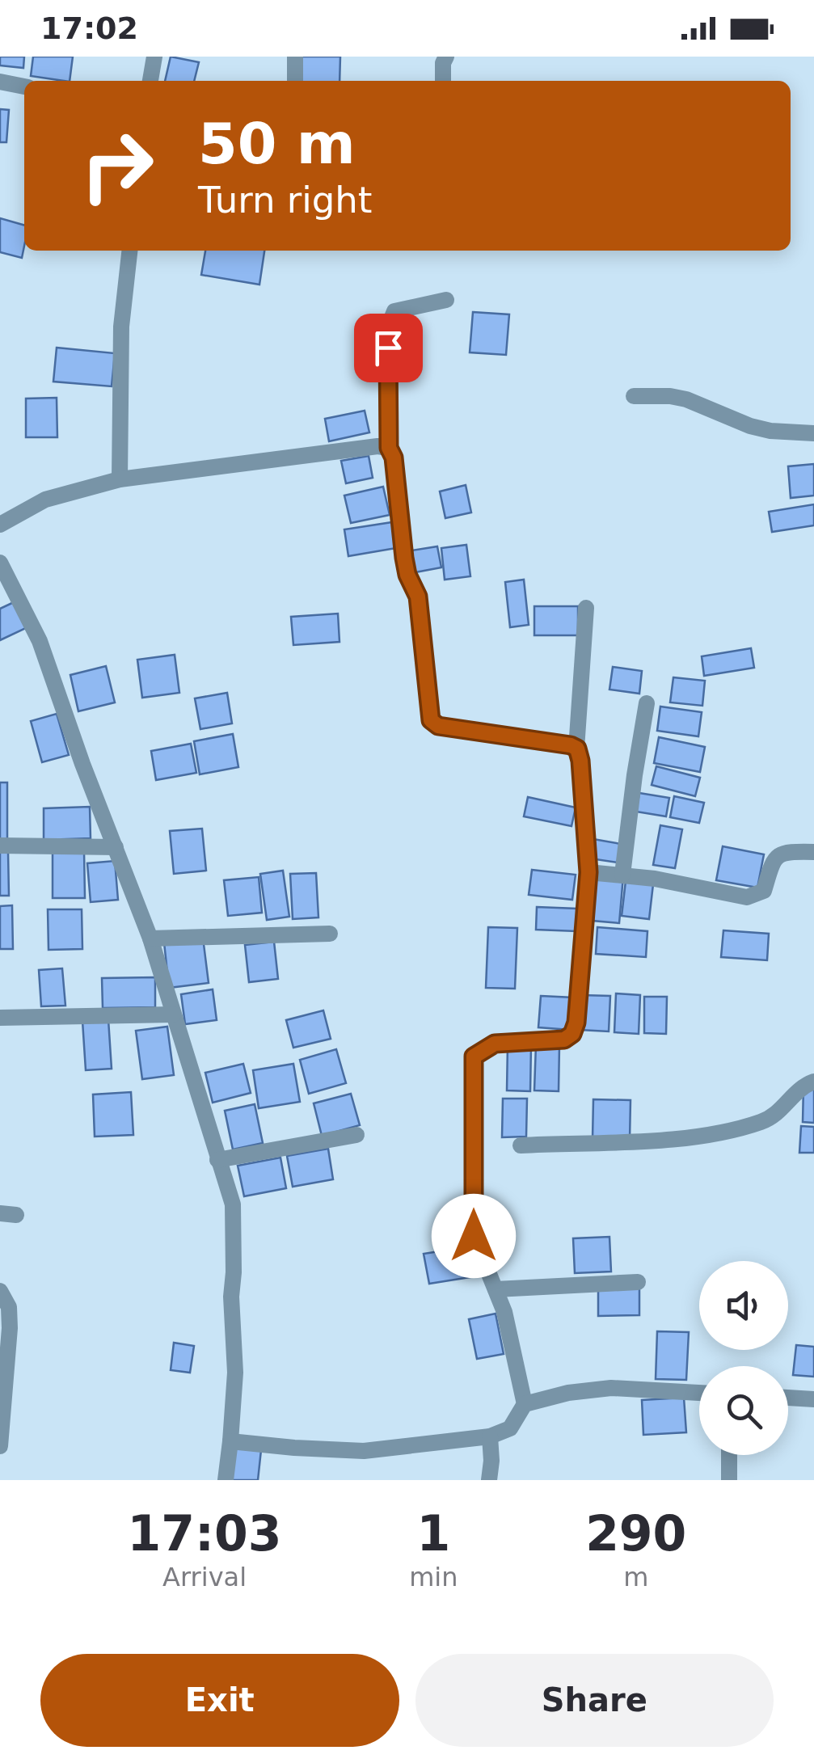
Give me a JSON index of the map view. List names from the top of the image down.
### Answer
{
  "page": {
    "status": "17:02",
    "turn": ["50 m", "Turn right"],
    "eta": [
      "17:03",
      "Arrival",
      "1",
      "min",
      "290",
      "m"
    ],
    "buttons": ["Exit", "Share"]
  }
}
